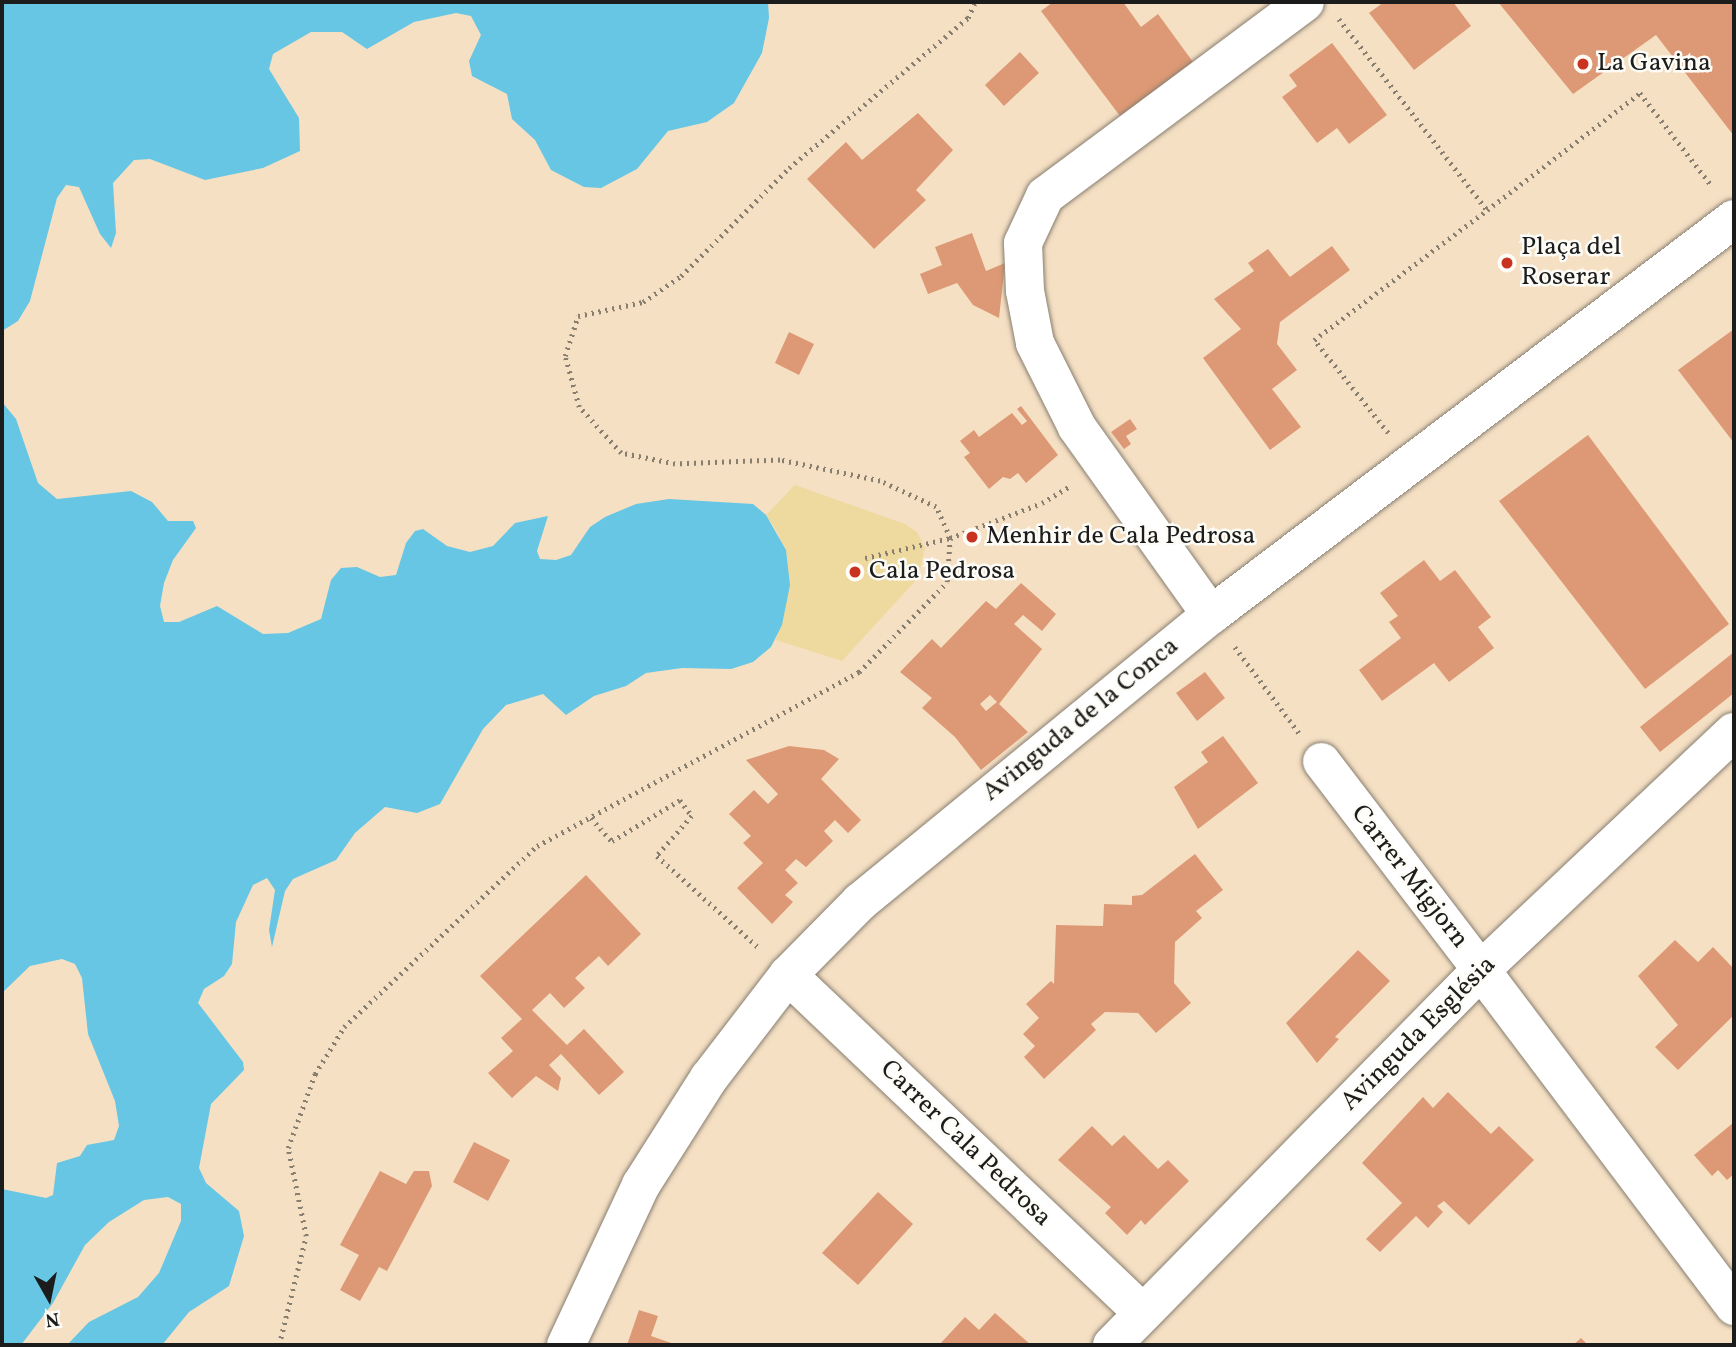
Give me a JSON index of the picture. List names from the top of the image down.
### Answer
{
  "streets": {
    "street": [
      "Avinguda de la Conca",
      "Carrer Migjorn",
      "Avinguda Església",
      "Carrer Cala Pedrosa"
    ]
  },
  "crossings": [
    ["Avinguda de la Conca", "Carrer Cala Pedrosa"],
    ["Carrer Migjorn", "Avinguda Església"],
    ["Avinguda Església", "Carrer Cala Pedrosa"]
  ],
  "places": [
    "La Gavina",
    "Plaça del Roserar",
    "Menhir de Cala Pedrosa",
    "Cala Pedrosa"
  ],
  "north": "bottom"
}
